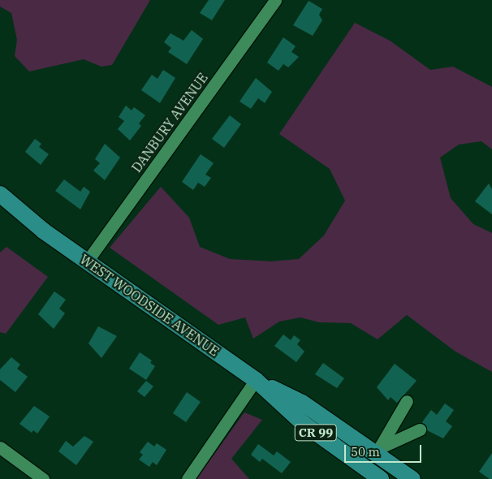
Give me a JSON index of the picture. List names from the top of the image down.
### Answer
{
  "streets": {
    "main road": ["WEST WOODSIDE AVENUE", "CR 99"],
    "street": ["DANBURY AVENUE"]
  },
  "crossings": [
    ["DANBURY AVENUE", "WEST WOODSIDE AVENUE"]
  ],
  "scale_bar": "50 m"
}
